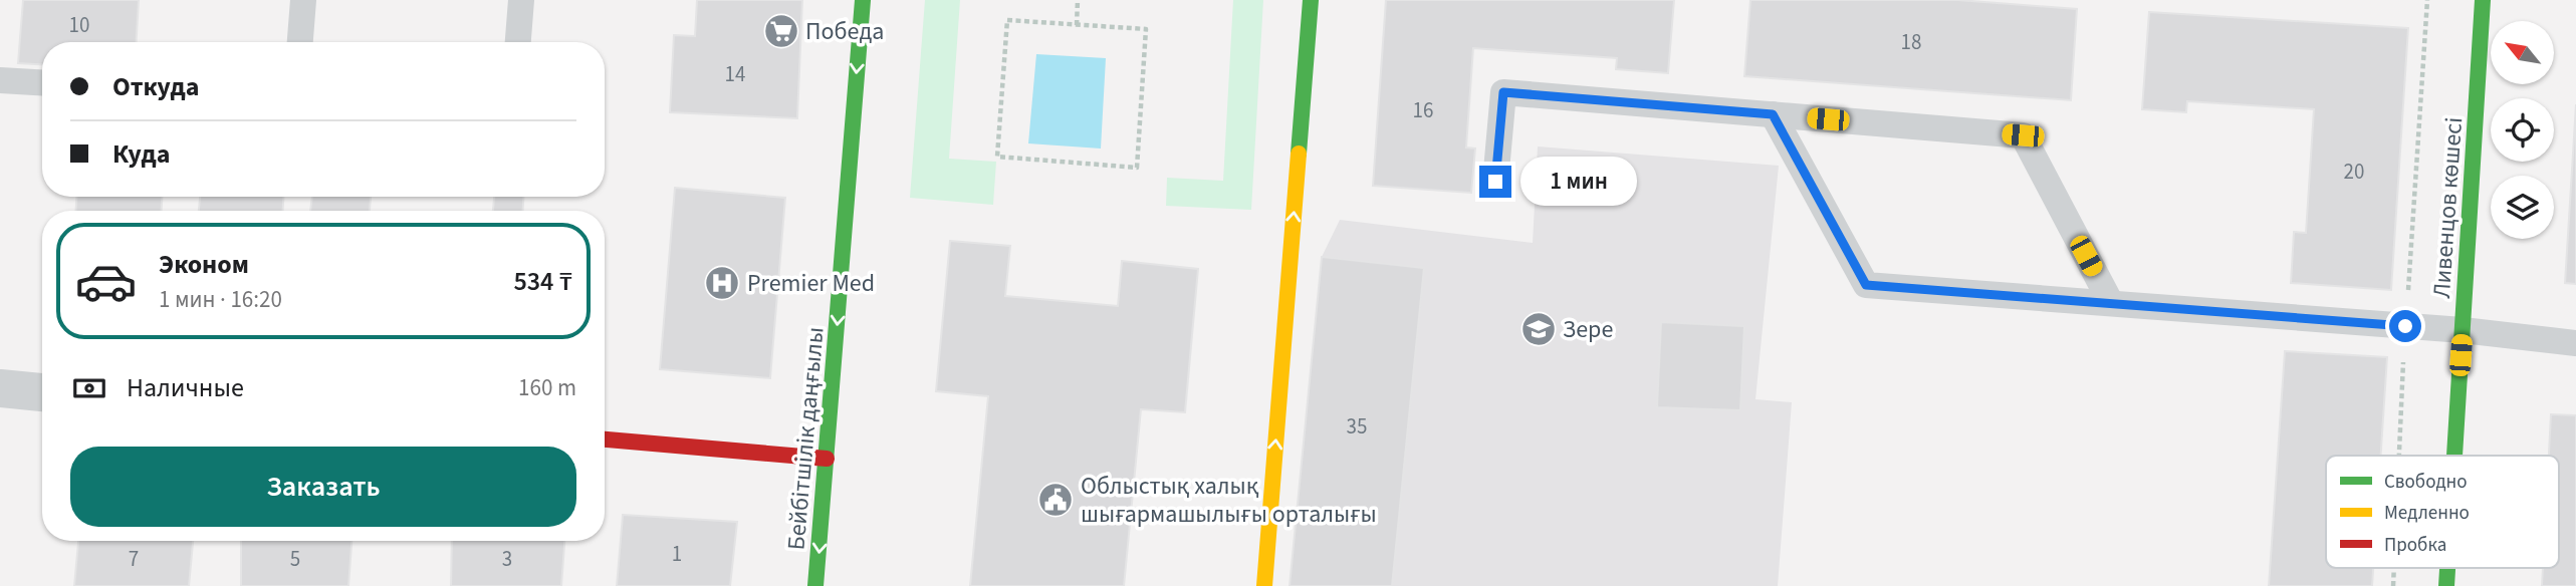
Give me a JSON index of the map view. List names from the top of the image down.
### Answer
{
  "streets": {
    "main road": ["Ливенцов көшесі", "Бейбітшілік даңғылы"]
  },
  "one_way": ["Бейбітшілік даңғылы"],
  "places": {
    "supermarket": ["Победа"],
    "hospital": ["Premier Med"],
    "school or university": ["Зере"],
    "public building": ["Облыстық халық шығармашылығы орталығы"]
  },
  "house_numbers": [
    "10",
    "18",
    "14",
    "16",
    "20",
    "35",
    "1",
    "7",
    "5",
    "3"
  ],
  "legend": ["Свободно", "Медленно", "Пробка"],
  "north": "top left",
  "page": {
    "banner": ["Откуда", "Куда"],
    "bubble": "1 мин",
    "list": [
      {
        "name": "Эконом",
        "note": "1 мин · 16:20",
        "value": "534 ₸"
      }
    ],
    "pay": ["Наличные", "160 m"],
    "buttons": "Заказать"
  }
}
